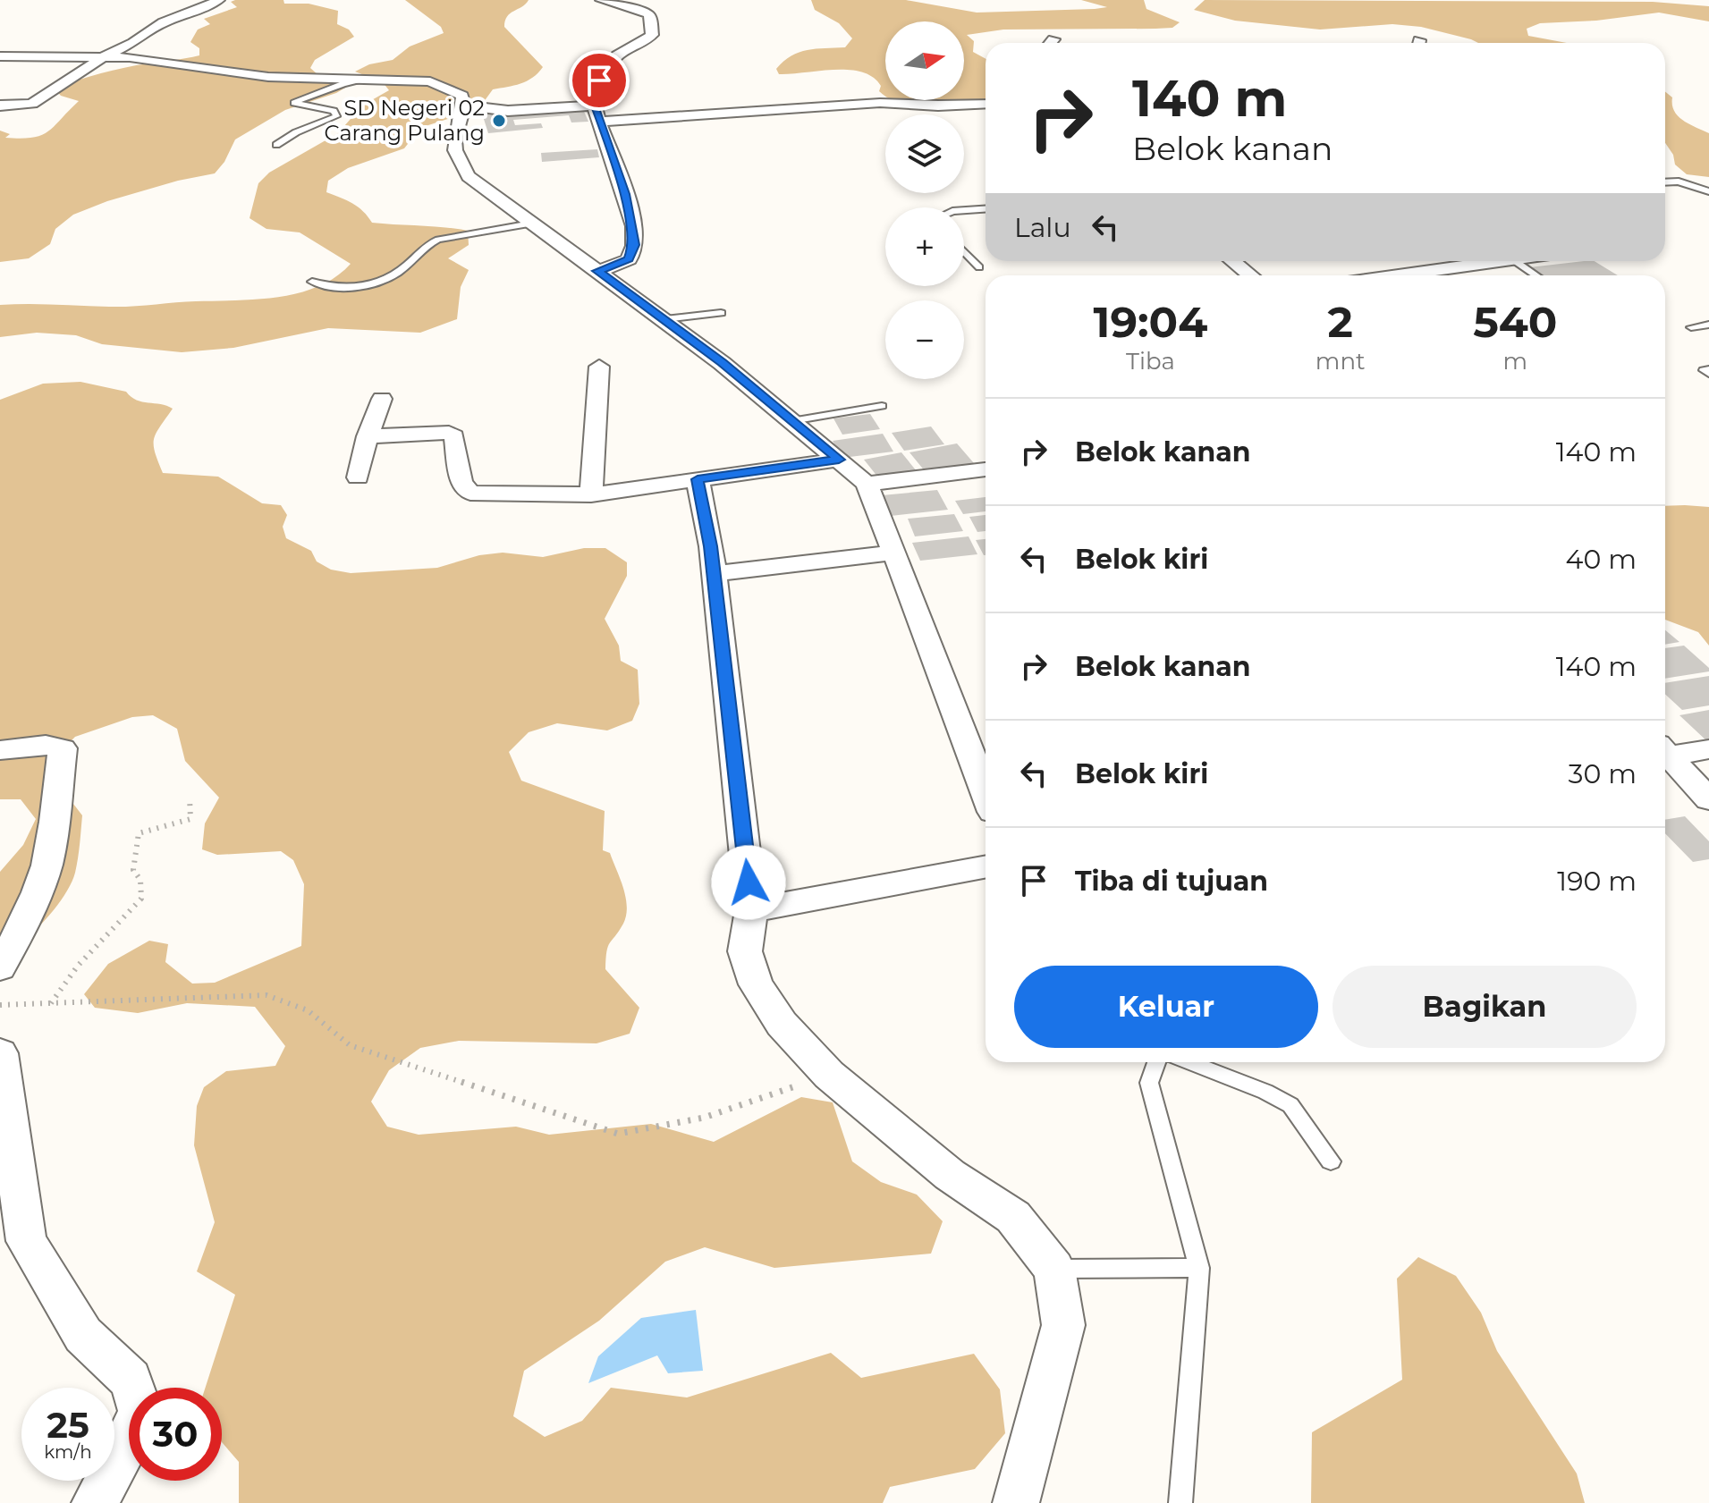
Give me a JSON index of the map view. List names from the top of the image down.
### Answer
{
  "places": ["SD Negeri 02 Carang Pulang"],
  "north": "right",
  "page": {
    "map_buttons": ["+", "−"],
    "turn": ["140 m", "Belok kanan"],
    "then": "Lalu",
    "eta": [
      "19:04",
      "Tiba",
      "2",
      "mnt",
      "540",
      "m"
    ],
    "list": [
      {
        "name": "Belok kanan",
        "value": "140 m"
      },
      {
        "name": "Belok kiri",
        "value": "40 m"
      },
      {
        "name": "Belok kanan",
        "value": "140 m"
      },
      {
        "name": "Belok kiri",
        "value": "30 m"
      },
      {
        "name": "Tiba di tujuan",
        "value": "190 m"
      }
    ],
    "buttons": ["Keluar", "Bagikan"],
    "speed": "25 km/h",
    "limit": "30"
  }
}
